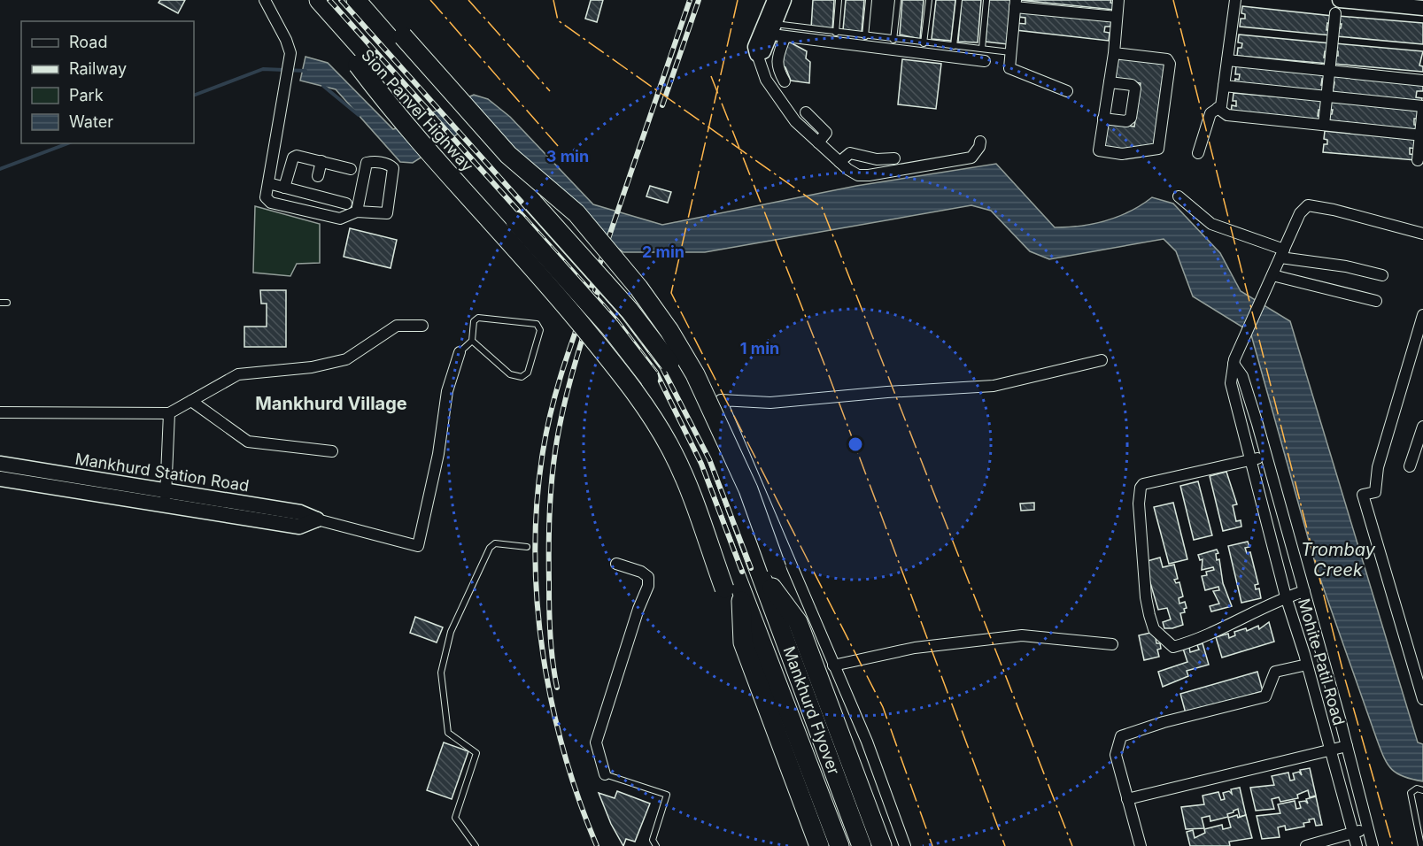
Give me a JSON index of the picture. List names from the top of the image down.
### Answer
{
  "streets": {
    "highway": ["Sion Panvel Highway", "Mankhurd Flyover"],
    "street": ["Mankhurd Station Road", "Mohite Patil Road"]
  },
  "districts": ["Mankhurd Village"],
  "water": ["Trombay Creek"],
  "legend": [
    "Road",
    "Railway",
    "Park",
    "Water"
  ],
  "rings": ["3 min", "2 min", "1 min"]
}
